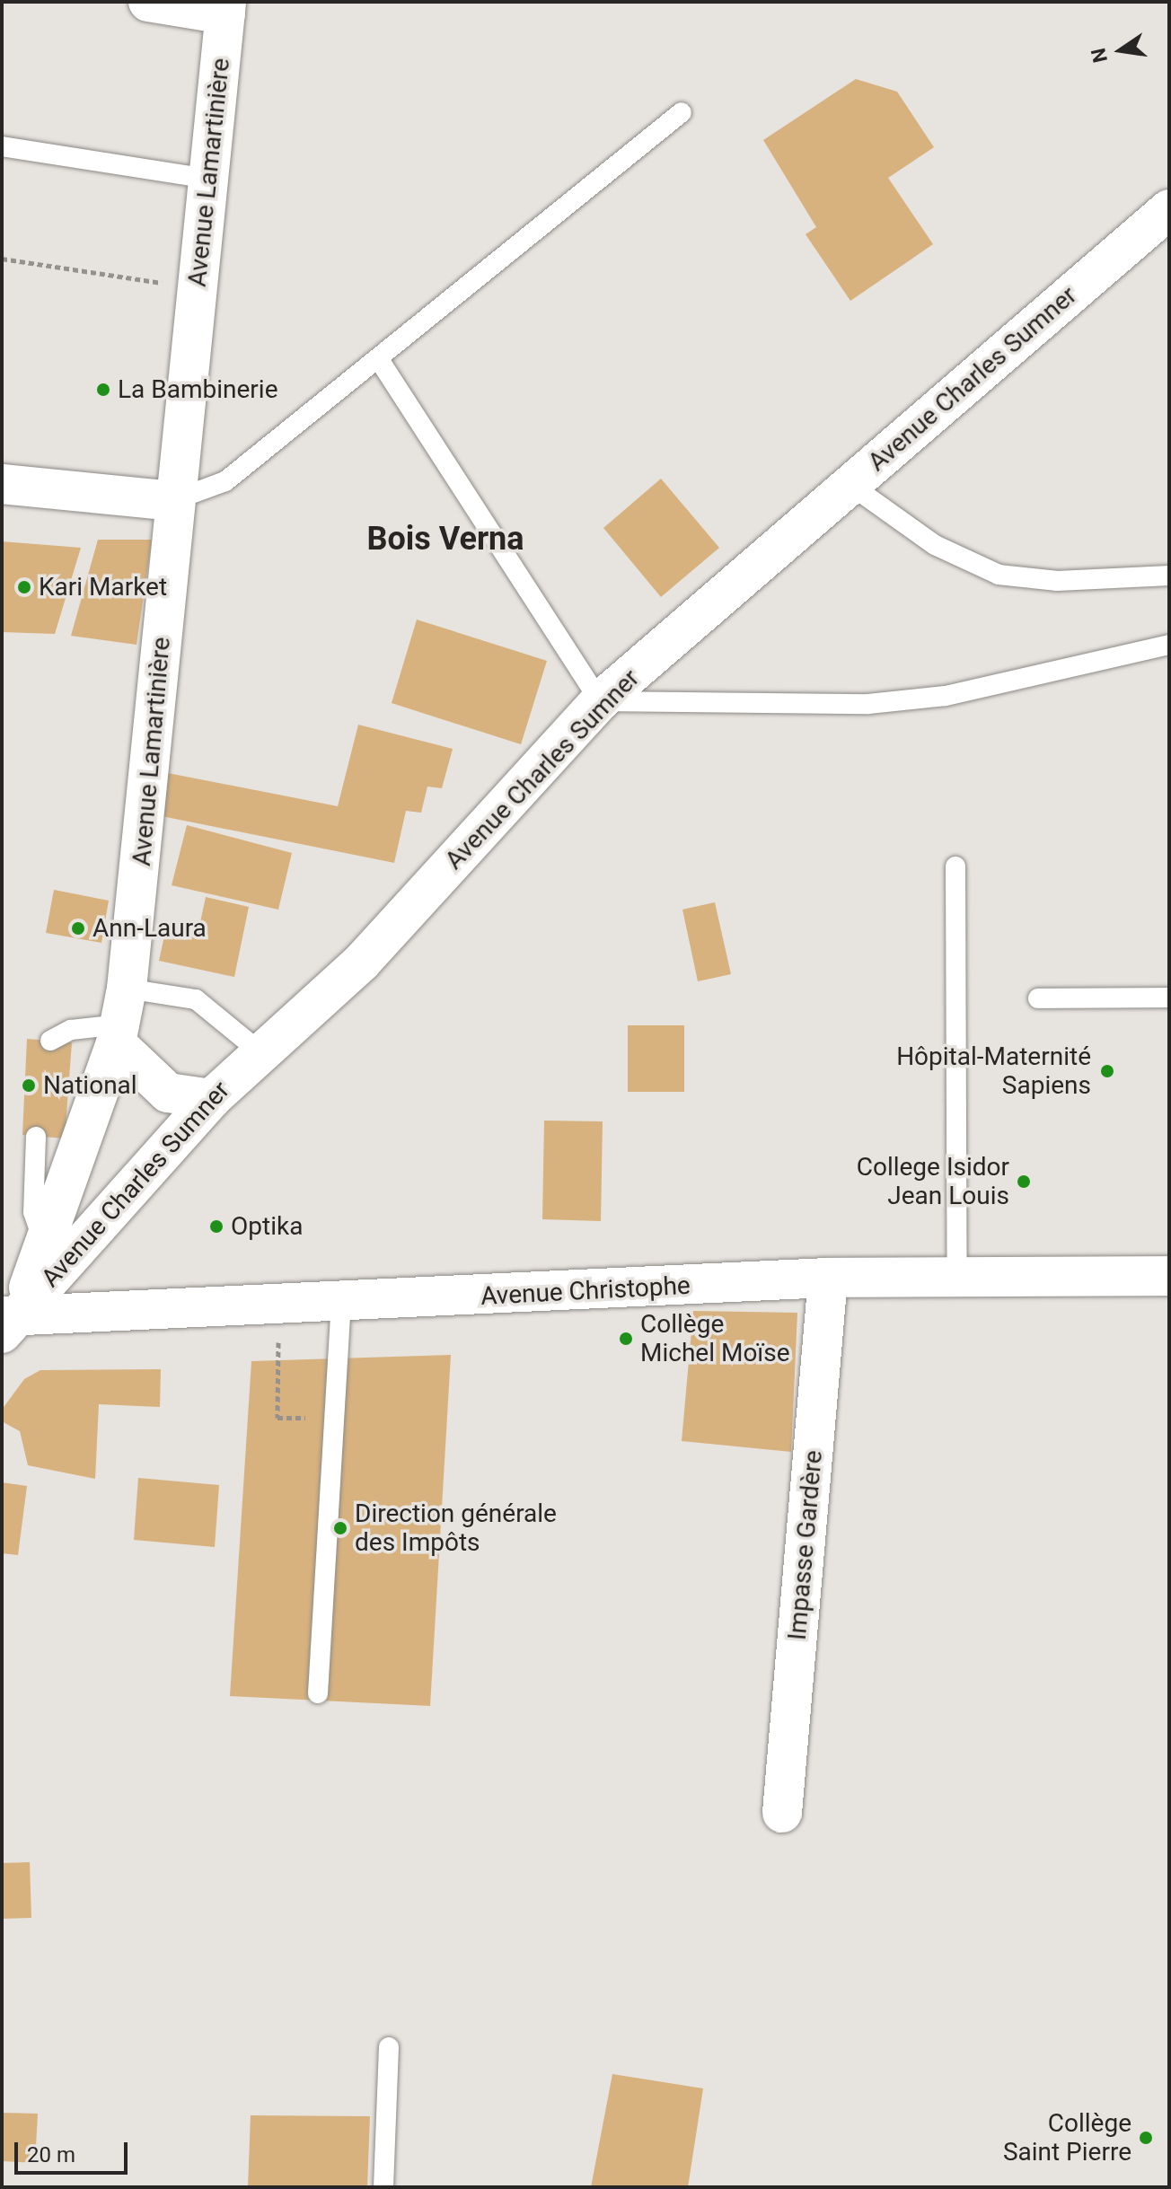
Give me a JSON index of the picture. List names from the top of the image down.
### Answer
{
  "streets": {
    "street": [
      "Avenue Lamartinière",
      "Avenue Charles Sumner",
      "Avenue Christophe",
      "Impasse Gardère"
    ]
  },
  "crossings": [
    ["Avenue Lamartinière", "Avenue Charles Sumner"],
    ["Avenue Lamartinière", "Avenue Christophe"],
    ["Avenue Charles Sumner", "Avenue Christophe"],
    ["Avenue Christophe", "Impasse Gardère"]
  ],
  "districts": ["Bois Verna"],
  "places": [
    "La Bambinerie",
    "Kari Market",
    "Ann-Laura",
    "Hôpital-Maternité Sapiens",
    "National",
    "College Isidor Jean Louis",
    "Optika",
    "Collège Michel Moïse",
    "Direction générale des Impôts",
    "Collège Saint Pierre"
  ],
  "scale_bar": "20 m",
  "north": "left"
}
